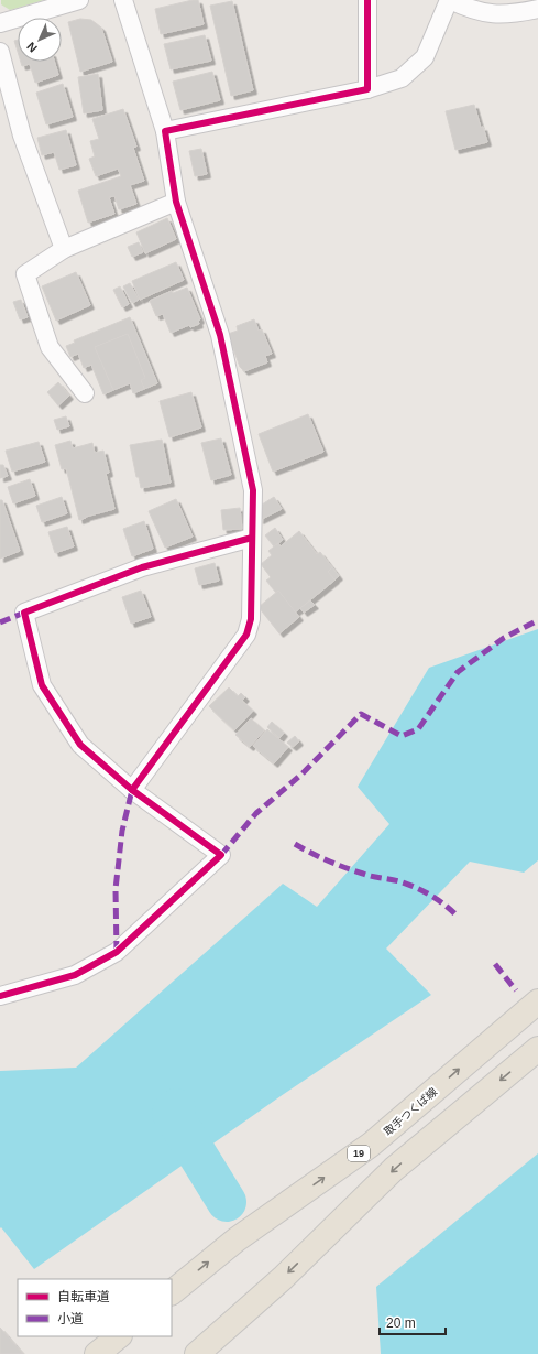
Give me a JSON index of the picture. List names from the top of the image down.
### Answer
{
  "streets": {
    "main road": ["取手つくば線", "19"]
  },
  "legend": ["自転車道", "小道"],
  "scale_bar": "20 m",
  "north": "bottom left"
}
